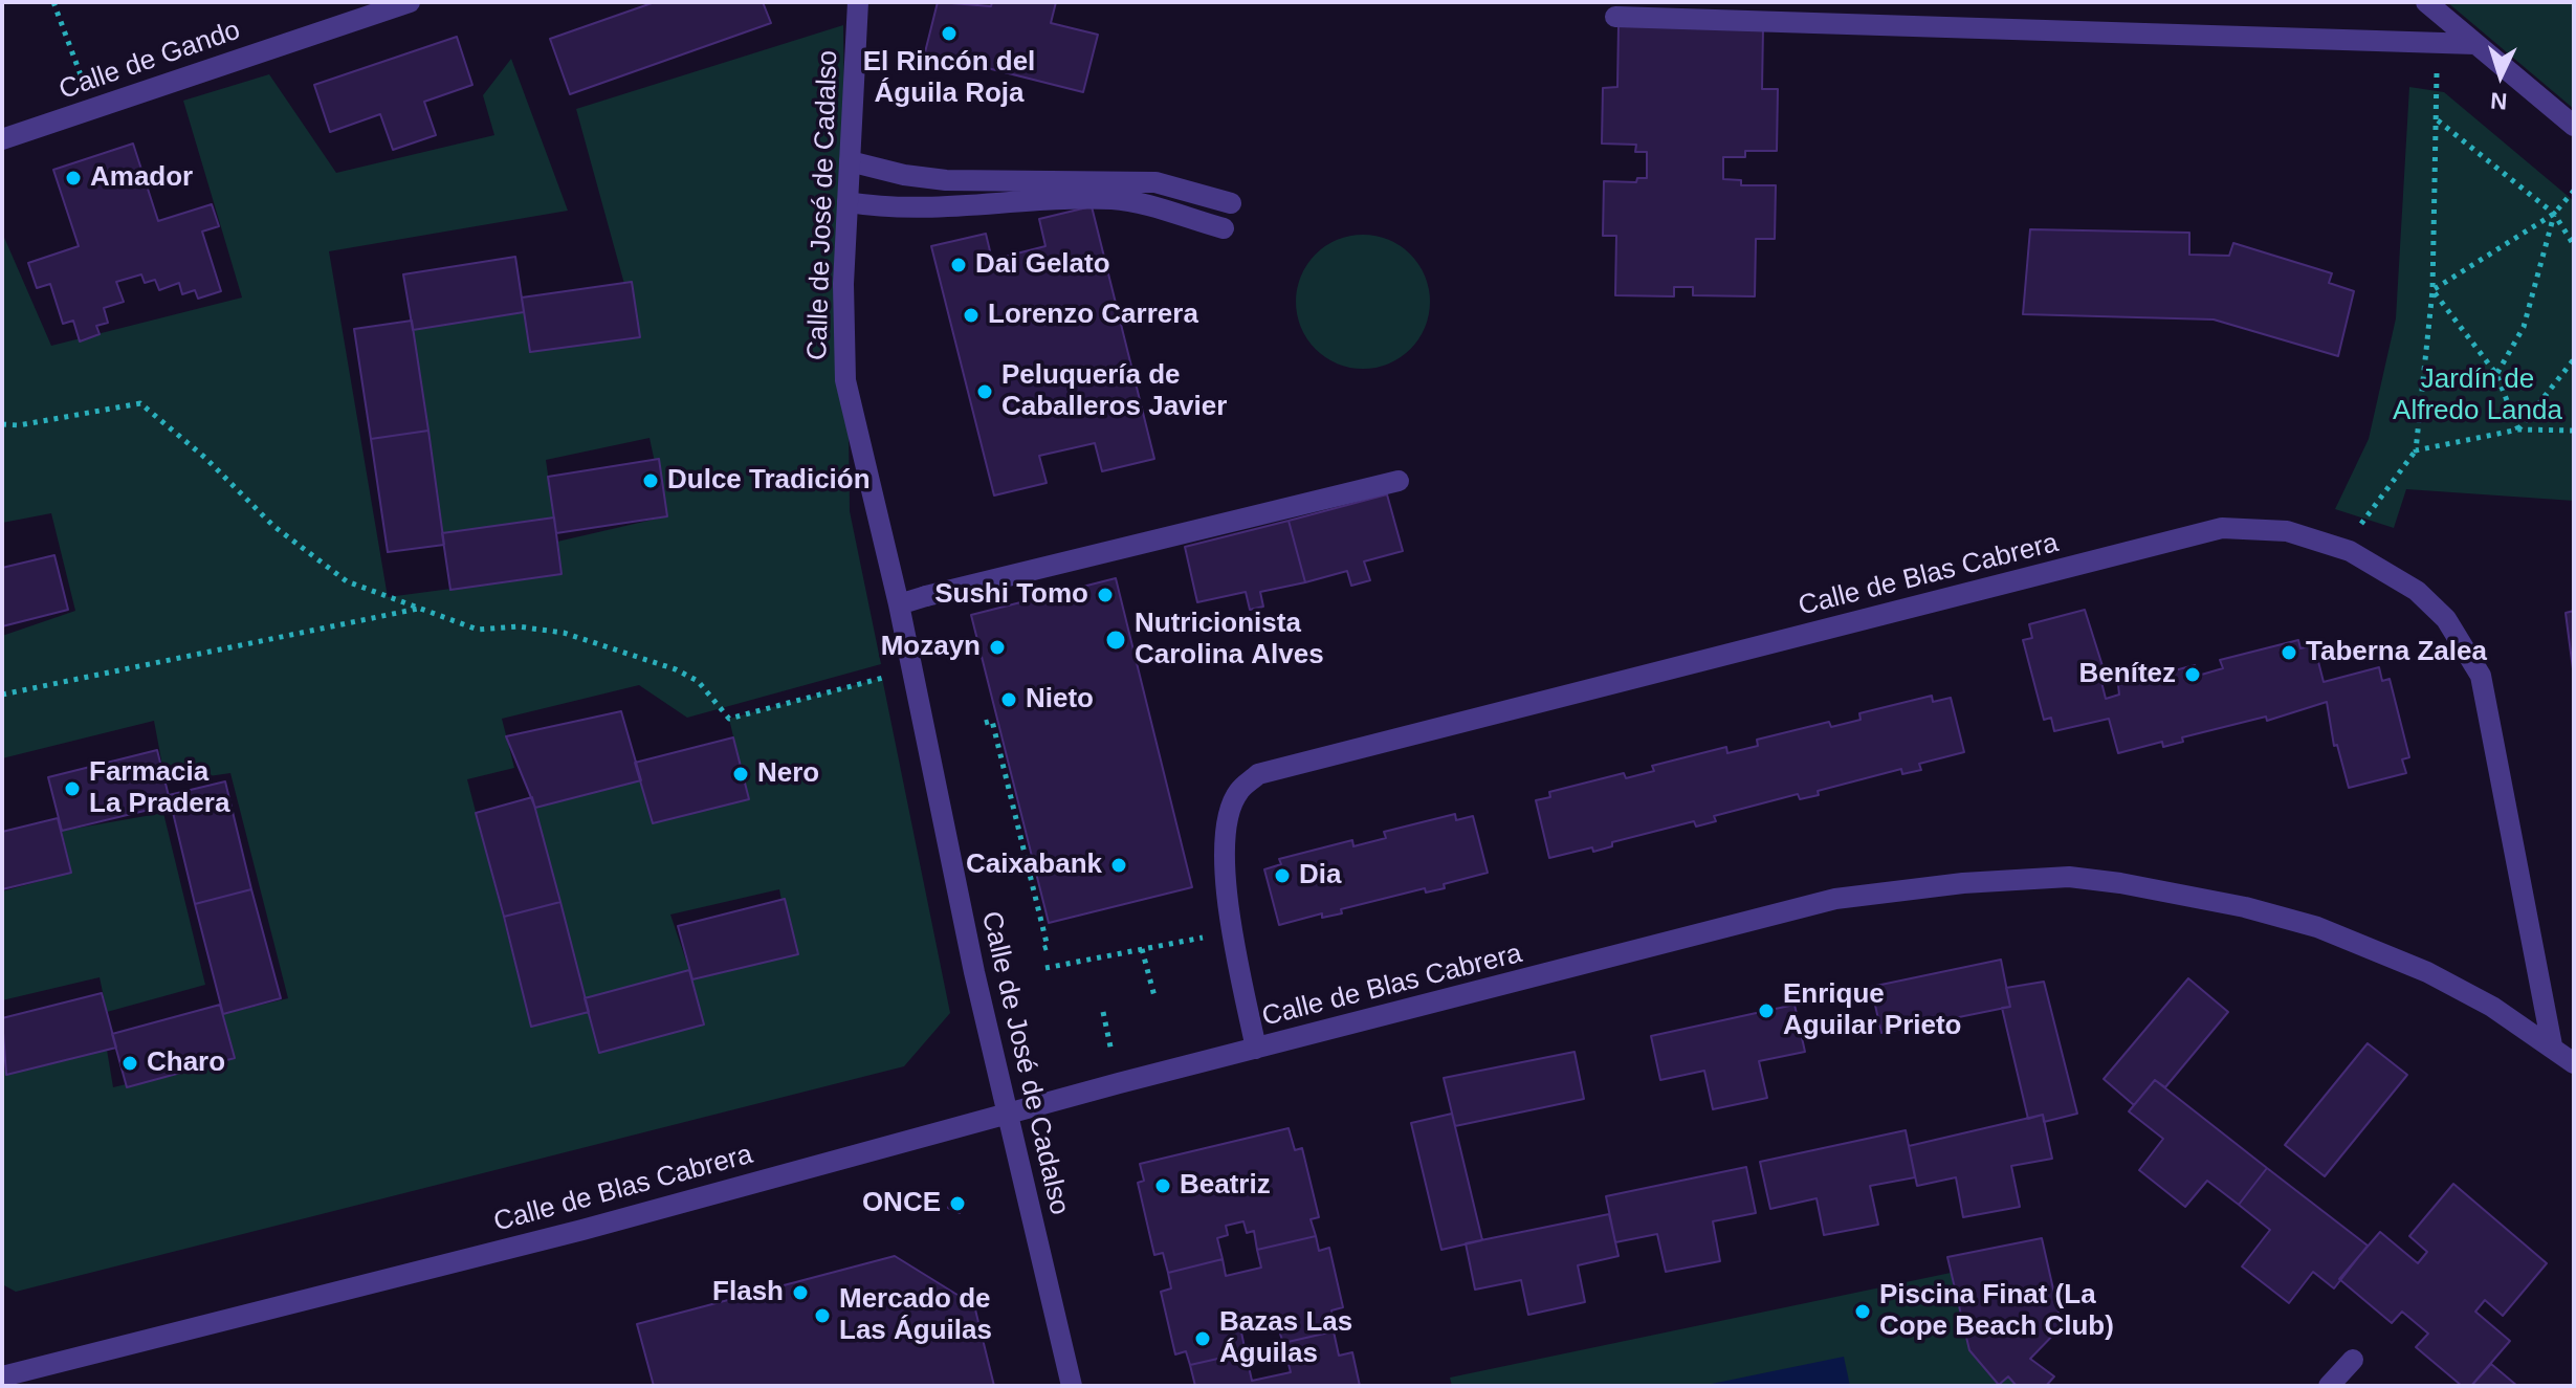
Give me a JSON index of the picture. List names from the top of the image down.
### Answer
{
  "streets": {
    "street": ["Calle de Gando", "Calle de José de Cadalso", "Calle de Blas Cabrera"]
  },
  "crossings": [
    ["Calle de José de Cadalso", "Calle de Blas Cabrera"]
  ],
  "parks": ["Jardín de Alfredo Landa"],
  "places": [
    "El Rincón del Águila Roja",
    "Amador",
    "Dai Gelato",
    "Lorenzo Carrera",
    "Peluquería de Caballeros Javier",
    "Dulce Tradición",
    "Sushi Tomo",
    "Nutricionista Carolina Alves",
    "Mozayn",
    "Taberna Zalea",
    "Benítez",
    "Nieto",
    "Nero",
    "Farmacia La Pradera",
    "Caixabank",
    "Dia",
    "Enrique Aguilar Prieto",
    "Charo",
    "Beatriz",
    "ONCE",
    "Flash",
    "Piscina Finat (La Cope Beach Club)",
    "Mercado de Las Águilas",
    "Bazas Las Águilas"
  ],
  "north": "bottom"
}
